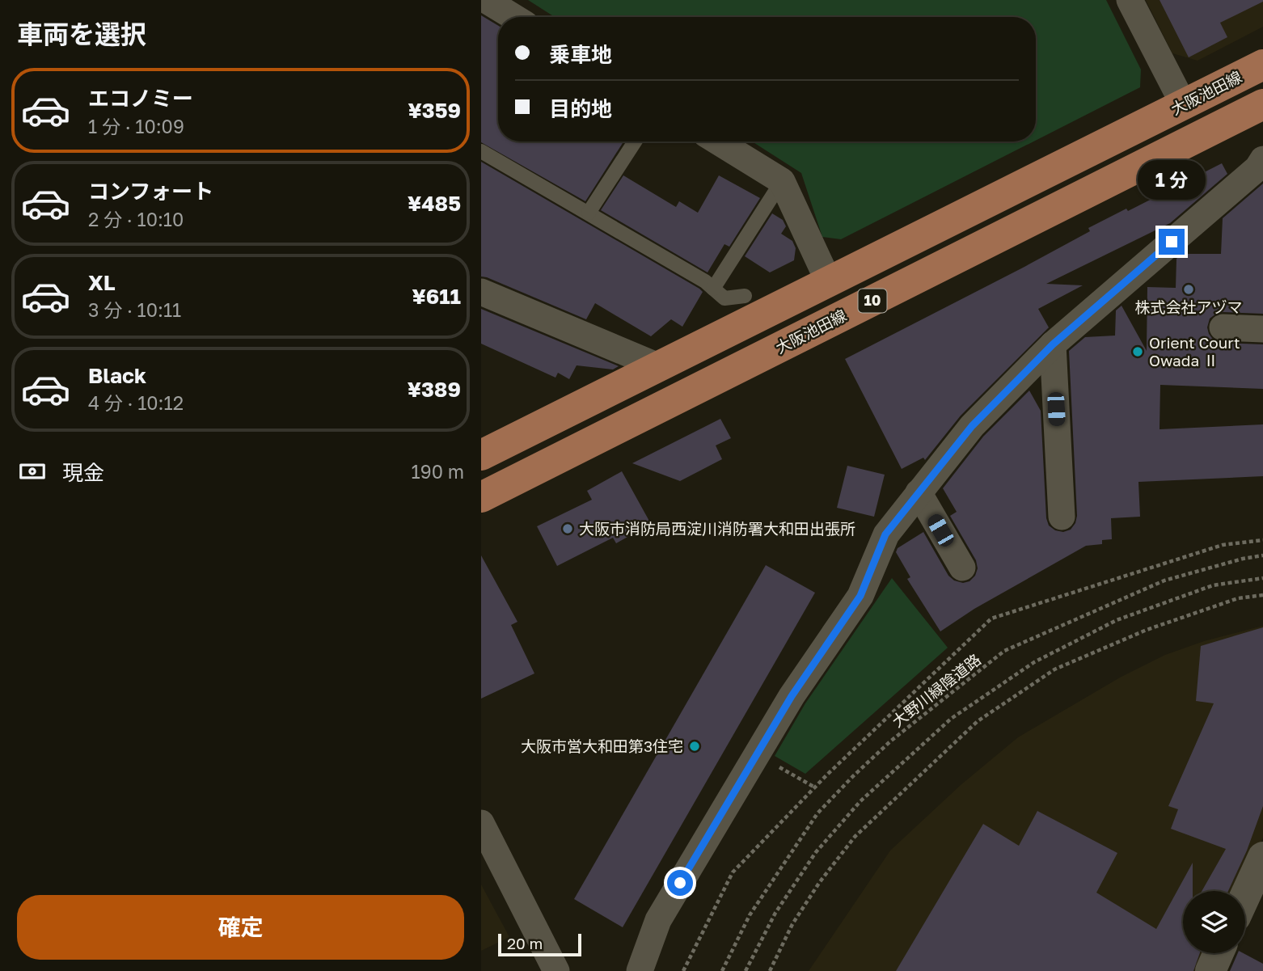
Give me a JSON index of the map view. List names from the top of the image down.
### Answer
{
  "streets": {
    "main road": ["大阪池田線", "10"],
    "path": ["大野川緑陰道路"]
  },
  "places": [
    "株式会社アヅマ",
    "Orient Court Owada Ⅱ",
    "大阪市消防局西淀川消防署大和田出張所",
    "大阪市営大和田第3住宅"
  ],
  "scale_bar": "20 m",
  "page": {
    "heading": "車両を選択",
    "banner": ["乗車地", "目的地"],
    "list": [
      {
        "name": "エコノミー",
        "note": "1 分 · 10:09",
        "value": "¥359"
      },
      {
        "name": "コンフォート",
        "note": "2 分 · 10:10",
        "value": "¥485"
      },
      {
        "name": "XL",
        "note": "3 分 · 10:11",
        "value": "¥611"
      },
      {
        "name": "Black",
        "note": "4 分 · 10:12",
        "value": "¥389"
      }
    ],
    "bubble": "1 分",
    "pay": ["現金", "190 m"],
    "buttons": "確定",
    "scale": "20 m"
  }
}
